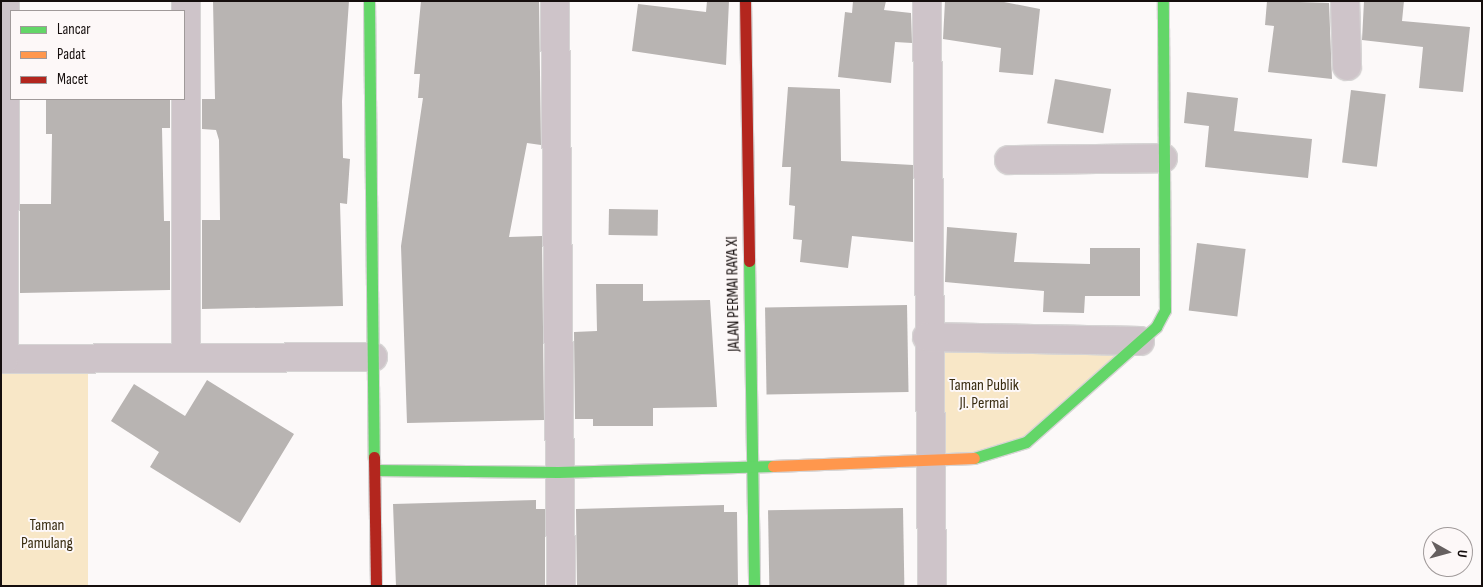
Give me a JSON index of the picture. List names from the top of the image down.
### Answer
{
  "streets": {
    "street": ["JALAN PERMAI RAYA XI"]
  },
  "parks": ["Taman Publik Jl. Permai", "Taman Pamulang"],
  "legend": ["Lancar", "Padat", "Macet"],
  "north": "right"
}
